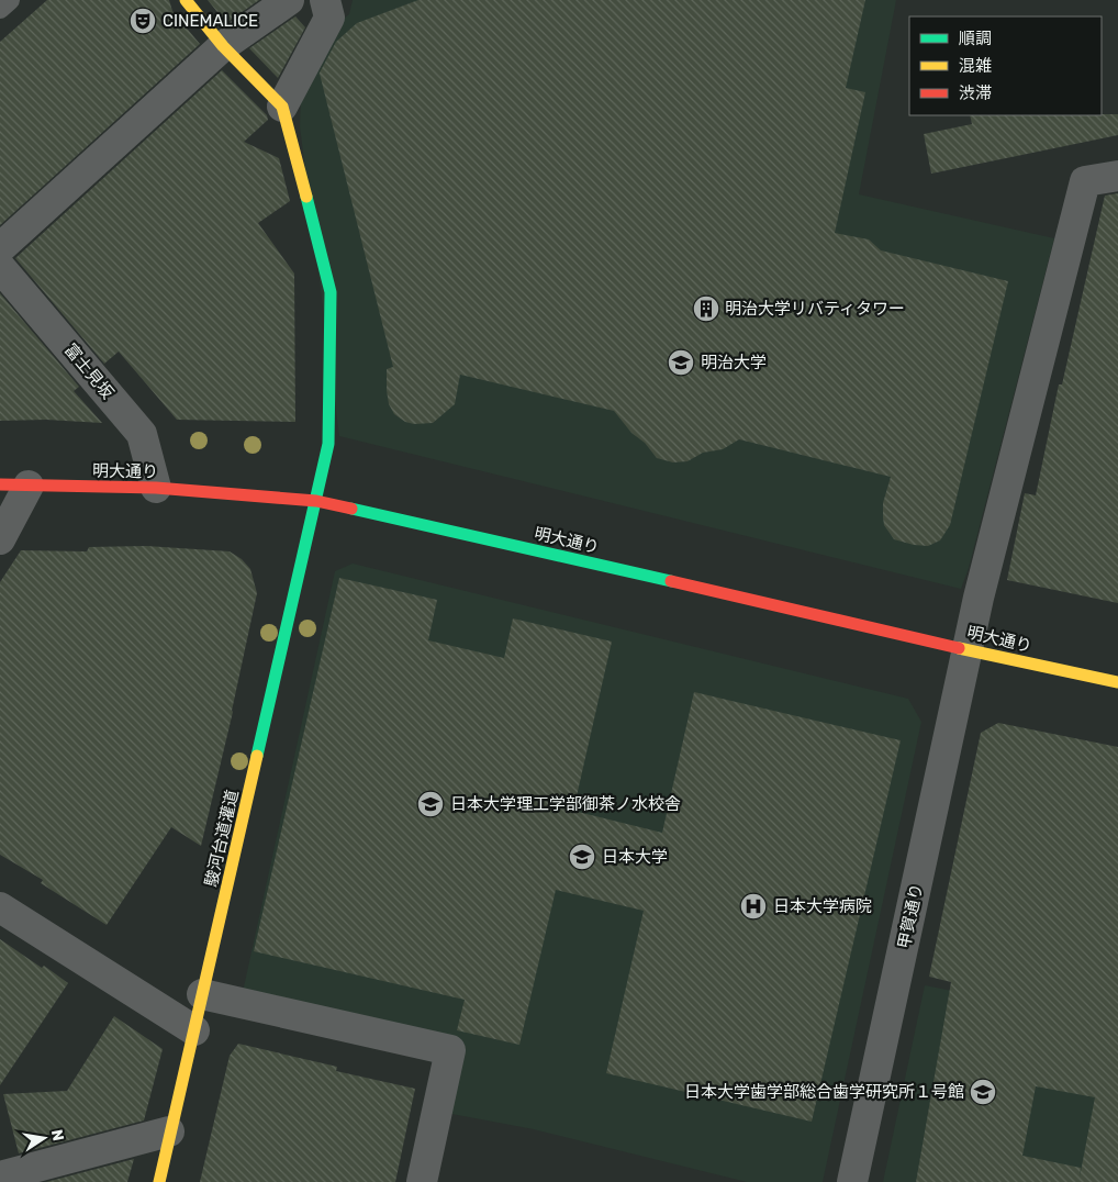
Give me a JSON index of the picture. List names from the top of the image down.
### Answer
{
  "streets": {
    "street": [
      "富士見坂",
      "明大通り",
      "駿河台道灌道",
      "甲賀通り"
    ]
  },
  "crossings": [
    ["富士見坂", "明大通り"],
    ["明大通り", "駿河台道灌道"],
    ["明大通り", "甲賀通り"]
  ],
  "places": {
    "theatre": ["CINEMALICE"],
    "building": ["明治大学リバティタワー"],
    "school or university": [
      "明治大学",
      "日本大学理工学部御茶ノ水校舎",
      "日本大学",
      "日本大学歯学部総合歯学研究所１号館"
    ],
    "hospital": ["日本大学病院"]
  },
  "legend": ["順調", "混雑", "渋滞"],
  "north": "right"
}
